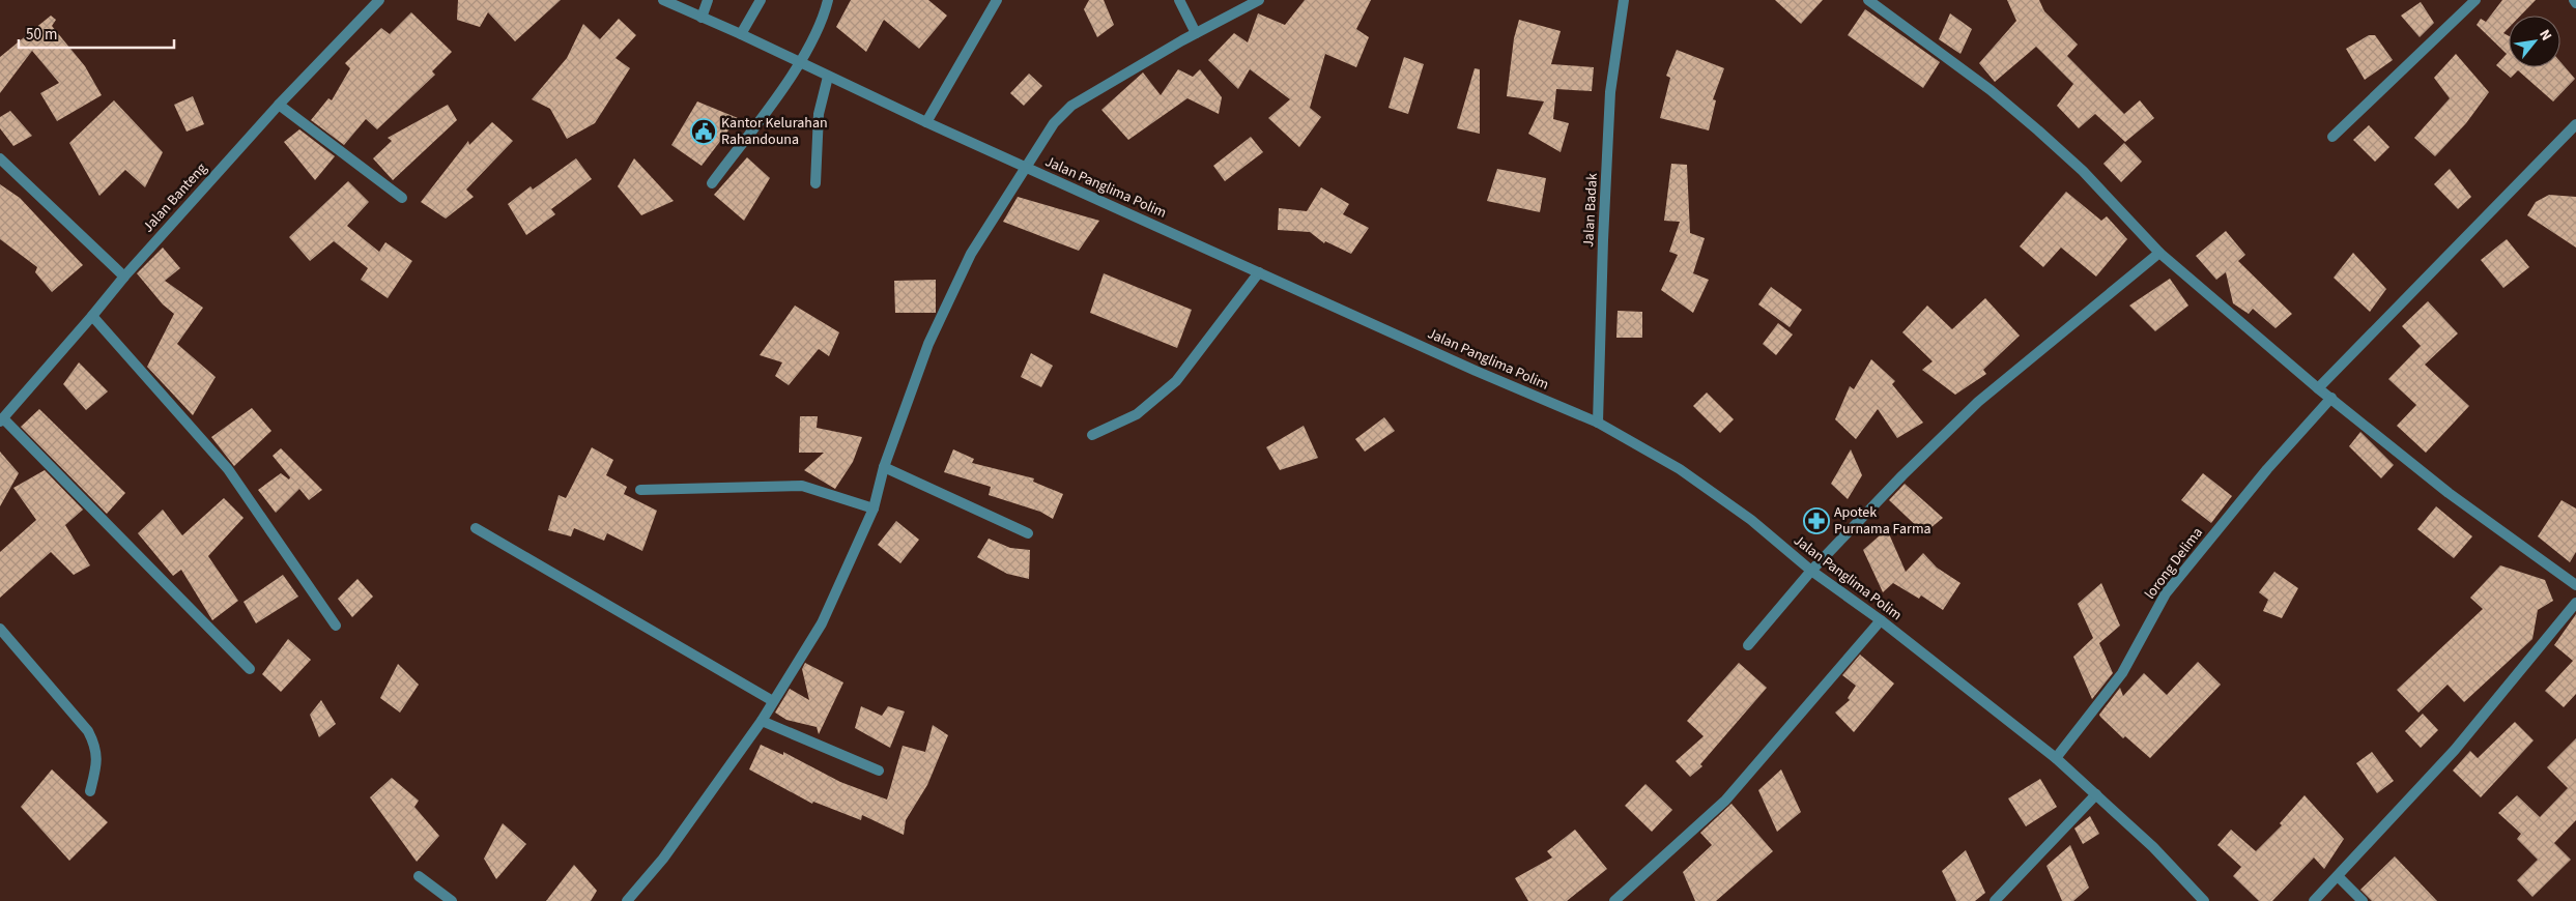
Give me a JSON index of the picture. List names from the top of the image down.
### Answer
{
  "streets": {
    "street": [
      "Jalan Panglima Polim",
      "Jalan Banteng",
      "Jalan Badak",
      "lorong Delima"
    ]
  },
  "crossings": [
    ["Jalan Panglima Polim", "Jalan Badak"],
    ["Jalan Panglima Polim", "lorong Delima"]
  ],
  "places": {
    "public building": ["Kantor Kelurahan Rahandouna"],
    "pharmacy": ["Apotek Purnama Farma"]
  },
  "scale_bar": "50 m",
  "north": "top right"
}
